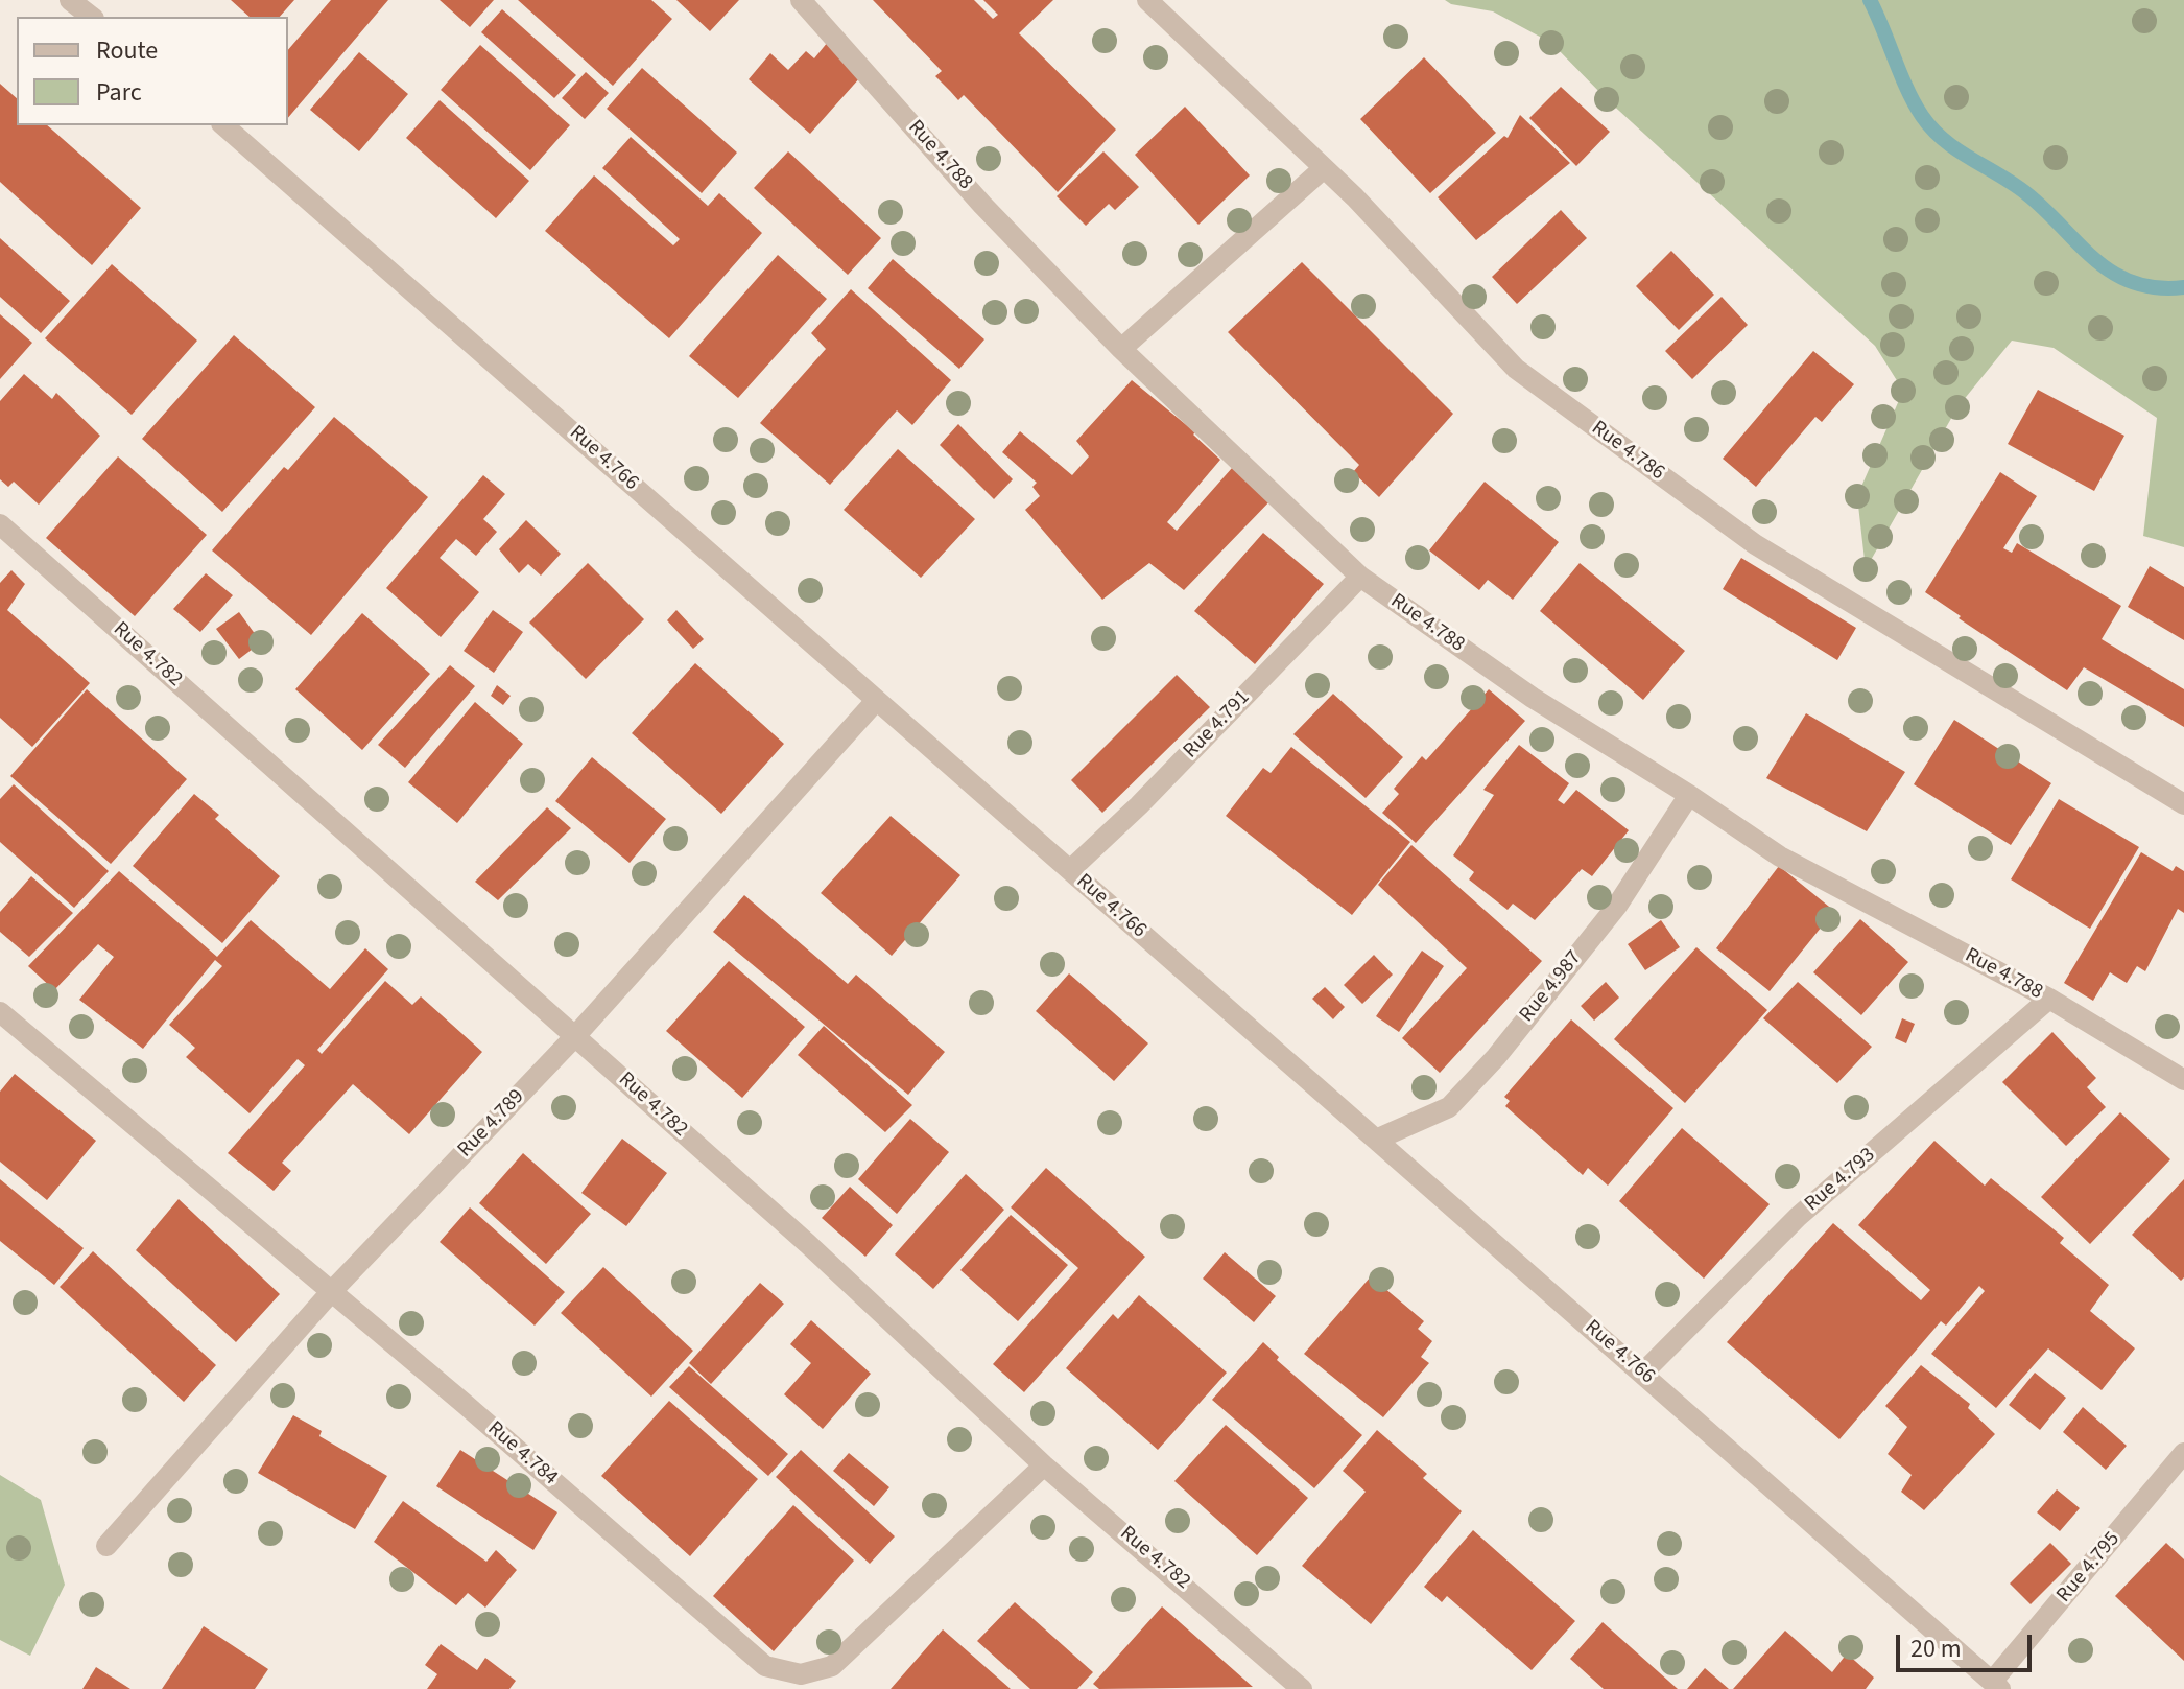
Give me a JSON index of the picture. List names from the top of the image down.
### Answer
{
  "streets": {
    "street": [
      "Rue 4.788",
      "Rue 4.786",
      "Rue 4.766",
      "Rue 4.782",
      "Rue 4.791",
      "Rue 4.987",
      "Rue 4.789",
      "Rue 4.793",
      "Rue 4.784",
      "Rue 4.795"
    ]
  },
  "crossings": [
    ["Rue 4.788", "Rue 4.791"],
    ["Rue 4.788", "Rue 4.987"],
    ["Rue 4.788", "Rue 4.793"],
    ["Rue 4.766", "Rue 4.791"],
    ["Rue 4.766", "Rue 4.987"],
    ["Rue 4.766", "Rue 4.789"],
    ["Rue 4.766", "Rue 4.793"],
    ["Rue 4.766", "Rue 4.795"],
    ["Rue 4.782", "Rue 4.789"],
    ["Rue 4.782", "Rue 4.784"],
    ["Rue 4.789", "Rue 4.784"]
  ],
  "legend": ["Route", "Parc"],
  "scale_bar": "20 m"
}
